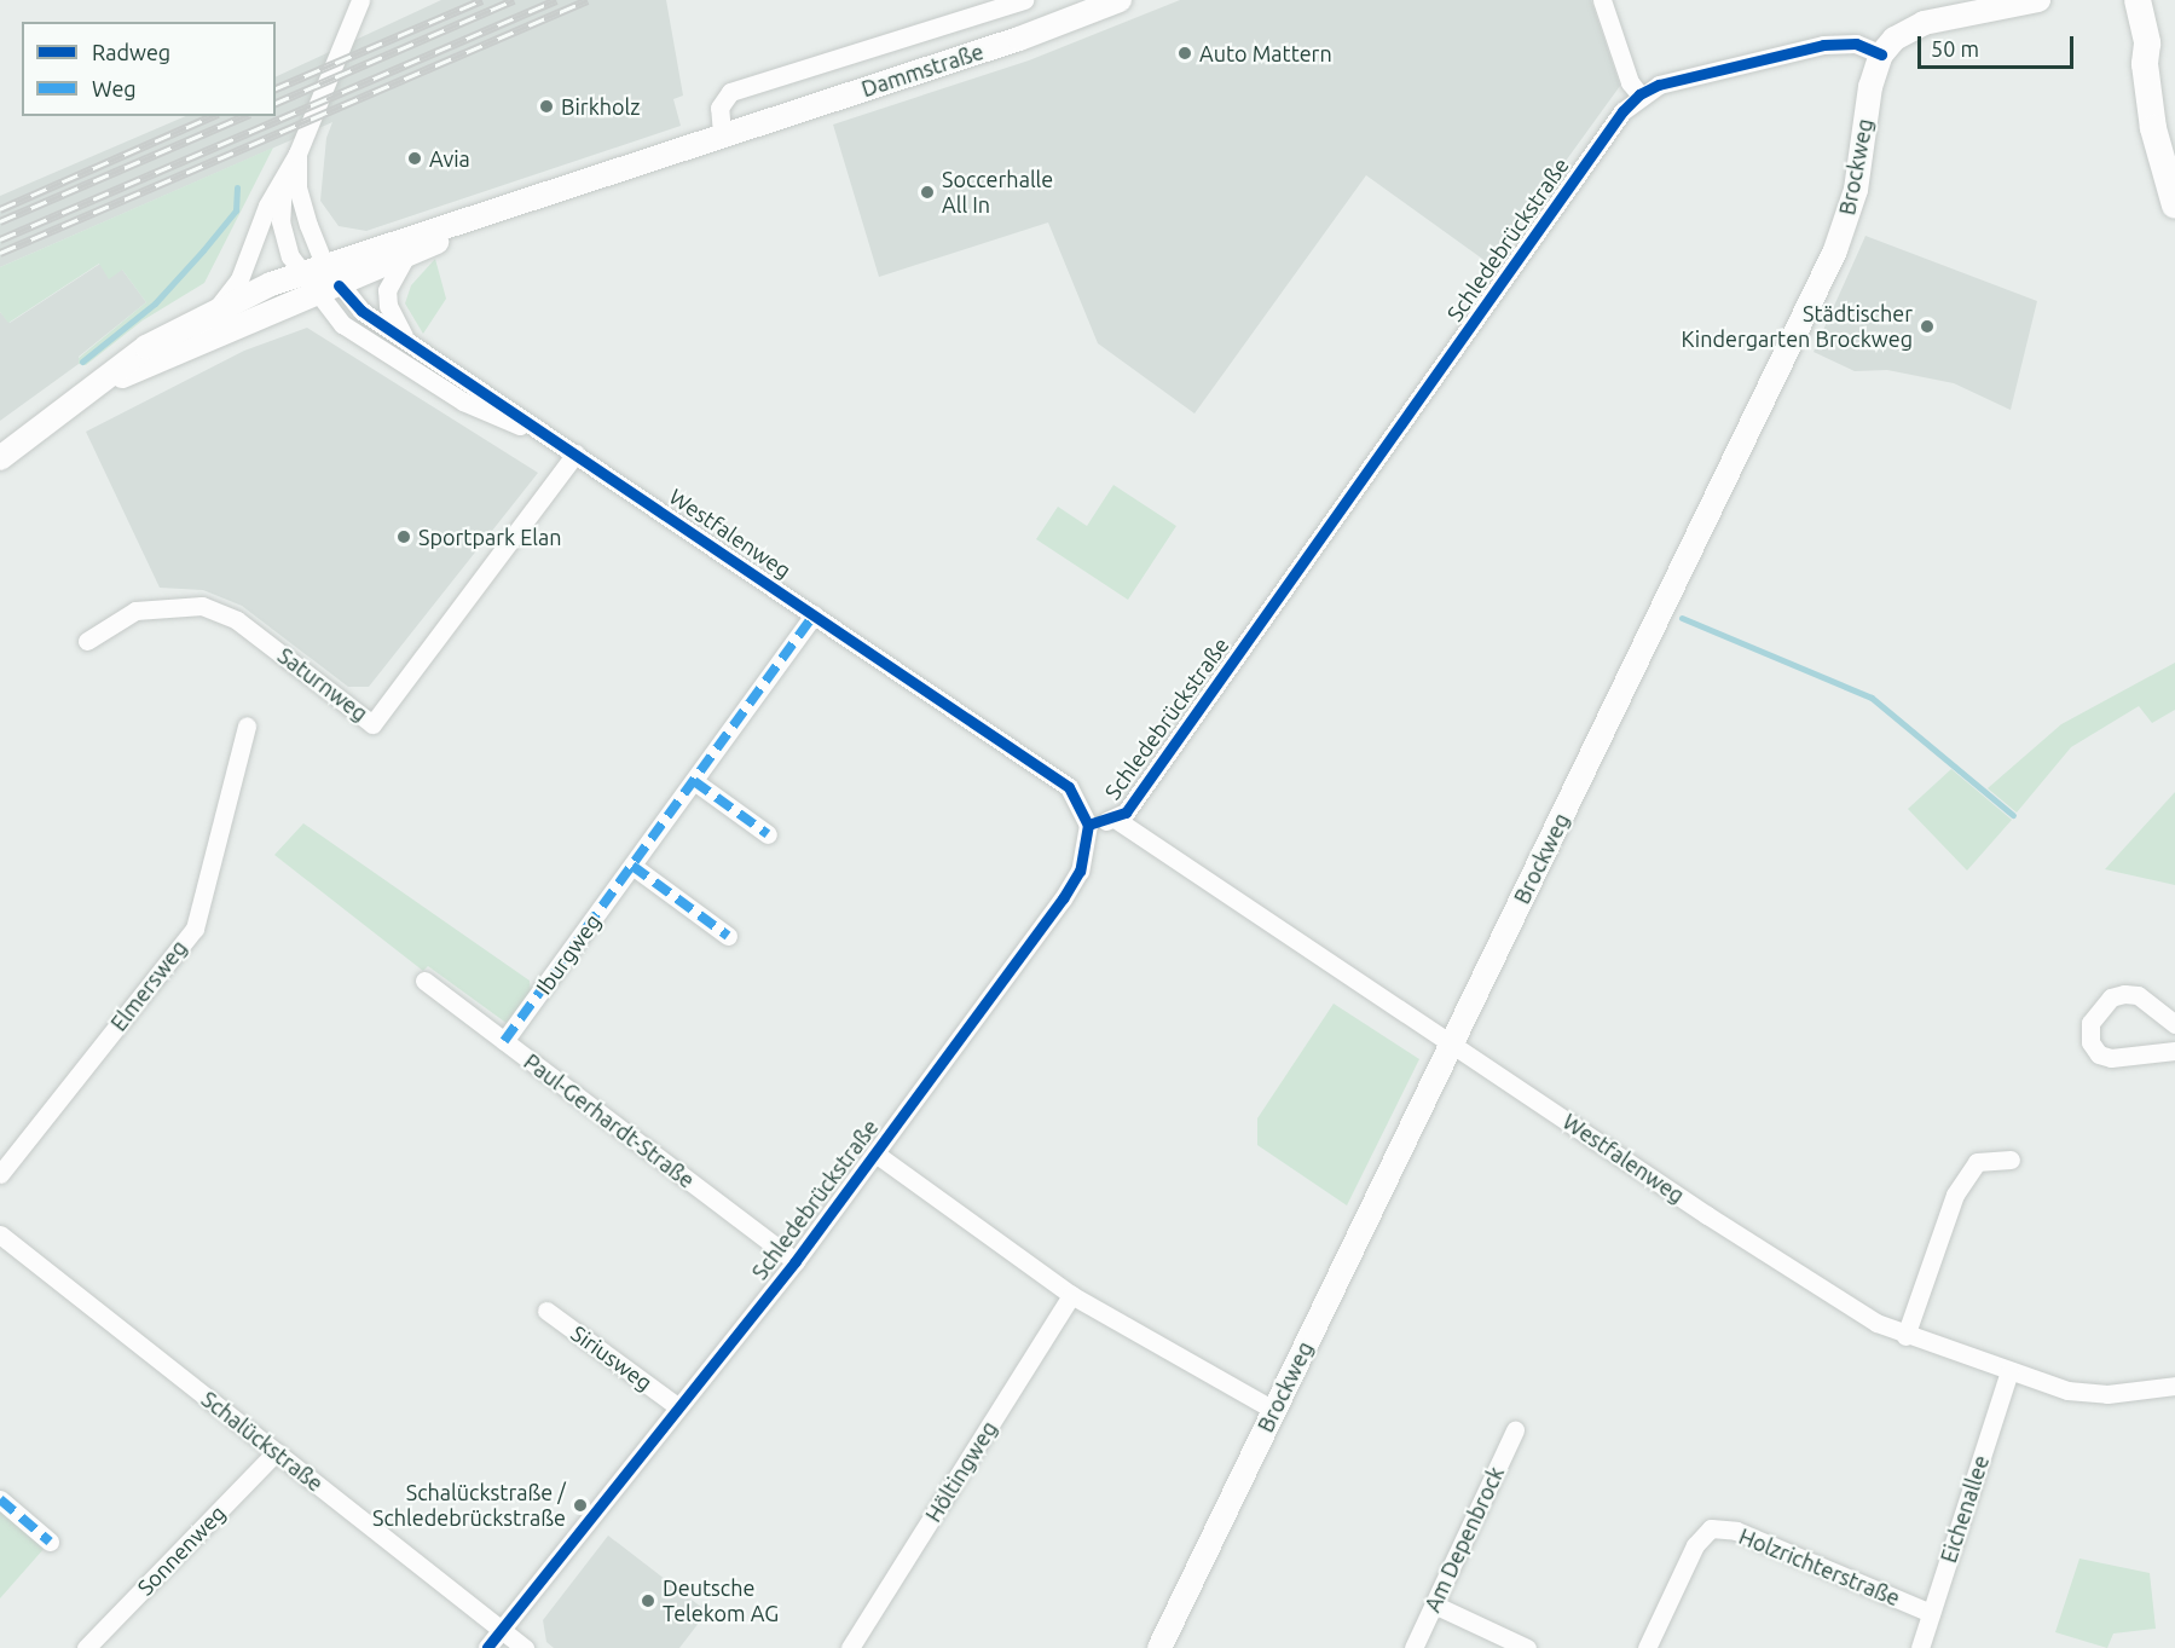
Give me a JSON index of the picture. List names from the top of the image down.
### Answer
{
  "streets": {
    "street": [
      "Dammstraße",
      "Brockweg",
      "Schledebrückstraße",
      "Westfalenweg",
      "Saturnweg",
      "Iburgweg",
      "Elmersweg",
      "Paul-Gerhardt-Straße",
      "Siriusweg",
      "Schalückstraße",
      "Höltingweg",
      "Eichenallee",
      "Am Depenbrock",
      "Sonnenweg",
      "Holzrichterstraße"
    ]
  },
  "crossings": [
    ["Dammstraße", "Westfalenweg"],
    ["Brockweg", "Schledebrückstraße"],
    ["Brockweg", "Westfalenweg"],
    ["Schledebrückstraße", "Westfalenweg"],
    ["Schledebrückstraße", "Paul-Gerhardt-Straße"],
    ["Schledebrückstraße", "Siriusweg"],
    ["Schledebrückstraße", "Schalückstraße"],
    ["Westfalenweg", "Saturnweg"],
    ["Westfalenweg", "Iburgweg"],
    ["Westfalenweg", "Eichenallee"],
    ["Iburgweg", "Paul-Gerhardt-Straße"],
    ["Schalückstraße", "Sonnenweg"],
    ["Eichenallee", "Holzrichterstraße"]
  ],
  "places": [
    "Auto Mattern",
    "Birkholz",
    "Avia",
    "Soccerhalle All In",
    "Städtischer Kindergarten Brockweg",
    "Sportpark Elan",
    "Schalückstraße / Schledebrückstraße",
    "Deutsche Telekom AG"
  ],
  "legend": ["Radweg", "Weg"],
  "scale_bar": "50 m"
}
